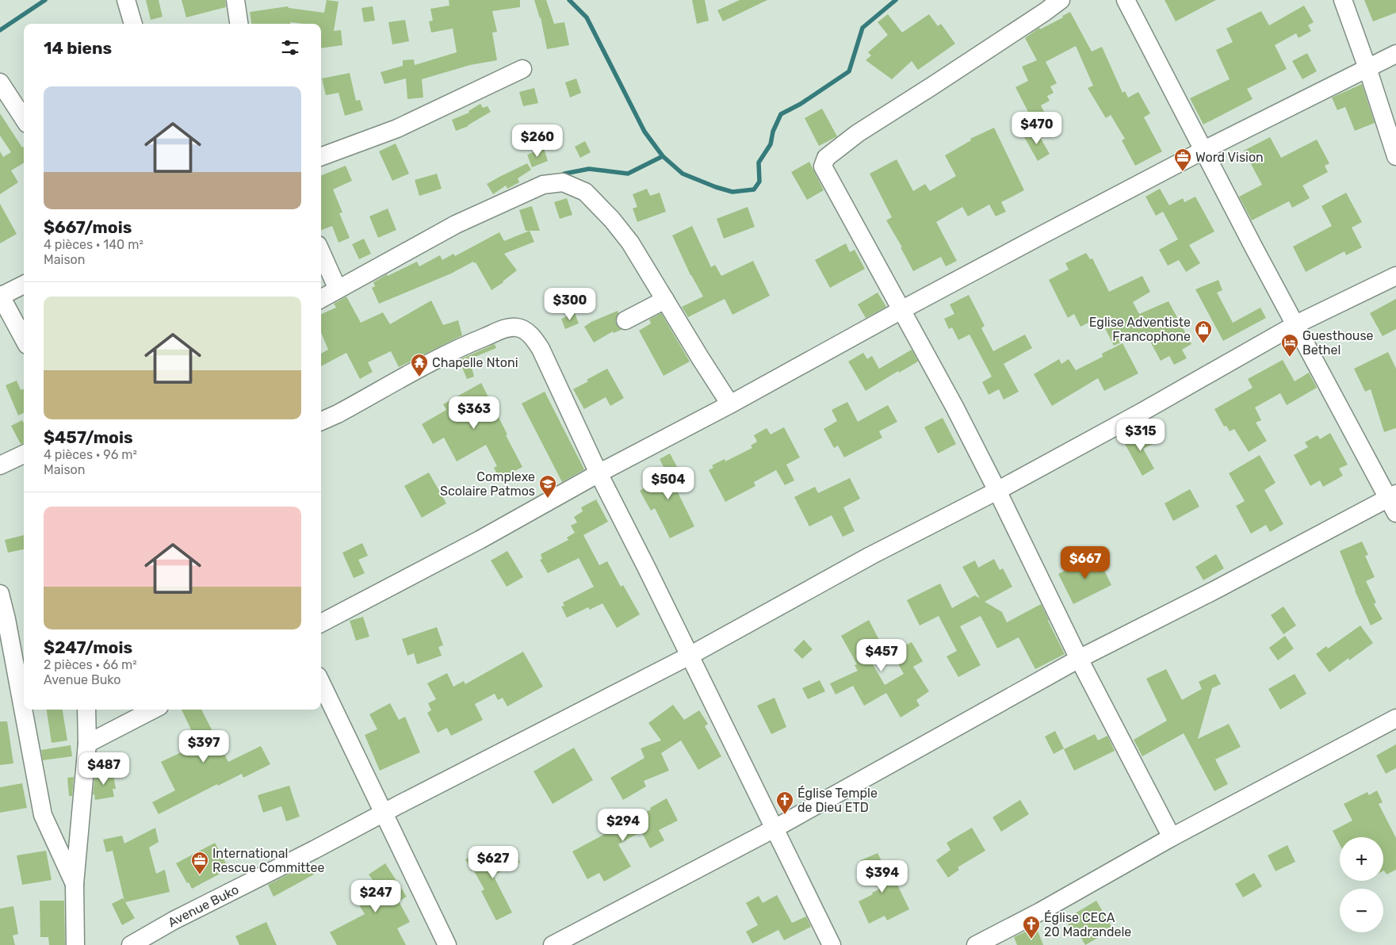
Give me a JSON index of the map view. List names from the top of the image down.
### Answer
{
  "streets": {
    "street": ["Avenue Buko"]
  },
  "places": {
    "office": ["Word Vision", "International Rescue Committee"],
    "shop": ["Eglise Adventiste Francophone"],
    "hotel": ["Guesthouse Bethel"],
    "temple": ["Chapelle Ntoni"],
    "school or university": ["Complexe Scolaire Patmos"],
    "church": ["Église Temple de Dieu ETD", "Église CECA 20 Madrandele"]
  },
  "page": {
    "heading": "14 biens",
    "list": [
      {
        "name": "$667/mois",
        "note": "4 pièces · 140 m² · Maison"
      },
      {
        "name": "$457/mois",
        "note": "4 pièces · 96 m² · Maison"
      },
      {
        "name": "$247/mois",
        "note": "2 pièces · 66 m² · Avenue Buko"
      }
    ],
    "price": [
      "$470",
      "$260",
      "$300",
      "$363",
      "$315",
      "$504",
      "$667",
      "$457",
      "$397",
      "$487",
      "$294",
      "$627",
      "$394",
      "$247"
    ],
    "map_buttons": ["+", "−"]
  }
}
